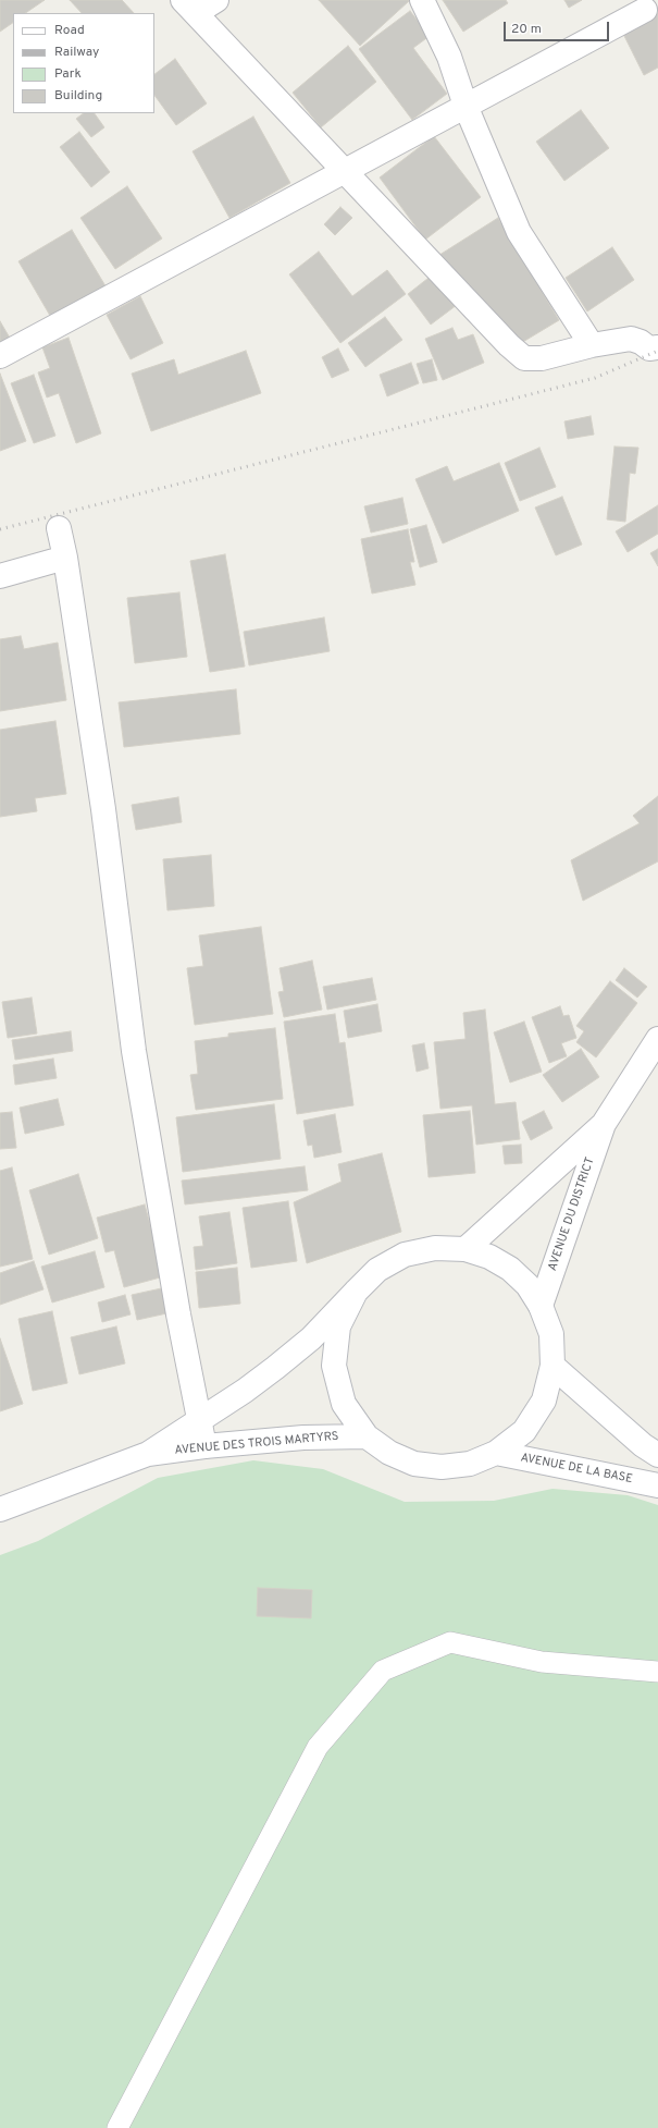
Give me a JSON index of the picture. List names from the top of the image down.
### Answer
{
  "streets": {
    "street": ["AVENUE DU DISTRICT", "AVENUE DES TROIS MARTYRS", "AVENUE DE LA BASE"]
  },
  "crossings": [
    ["AVENUE DU DISTRICT", "AVENUE DE LA BASE"],
    ["AVENUE DES TROIS MARTYRS", "AVENUE DE LA BASE"]
  ],
  "legend": [
    "Road",
    "Railway",
    "Park",
    "Building"
  ],
  "scale_bar": "20 m"
}
